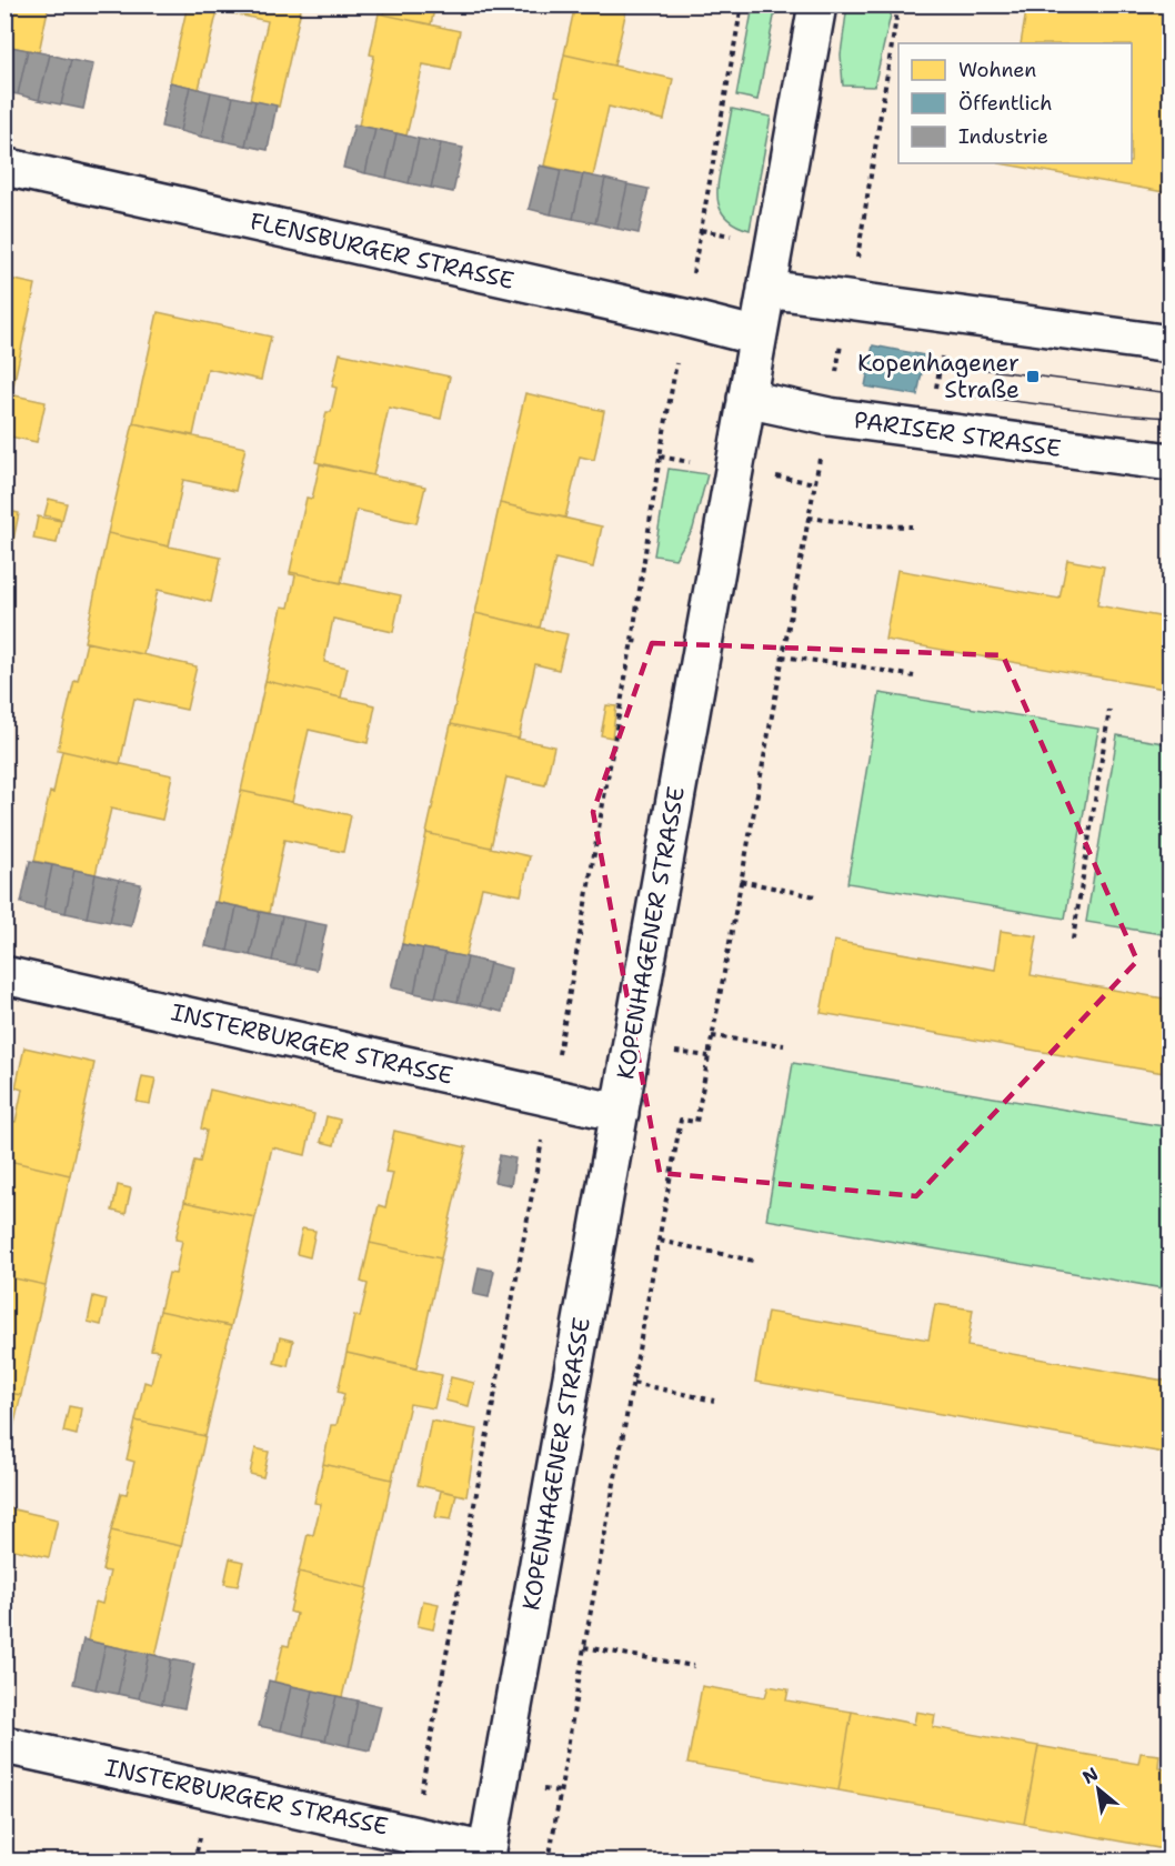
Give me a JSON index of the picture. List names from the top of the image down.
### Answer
{
  "streets": {
    "street": [
      "FLENSBURGER STRASSE",
      "PARISER STRASSE",
      "KOPENHAGENER STRASSE",
      "INSTERBURGER STRASSE"
    ]
  },
  "crossings": [
    ["FLENSBURGER STRASSE", "KOPENHAGENER STRASSE"],
    ["PARISER STRASSE", "KOPENHAGENER STRASSE"],
    ["KOPENHAGENER STRASSE", "INSTERBURGER STRASSE"]
  ],
  "places": {
    "transit": ["Kopenhagener Straße"]
  },
  "legend": ["Wohnen", "Öffentlich", "Industrie"],
  "north": "top left"
}
